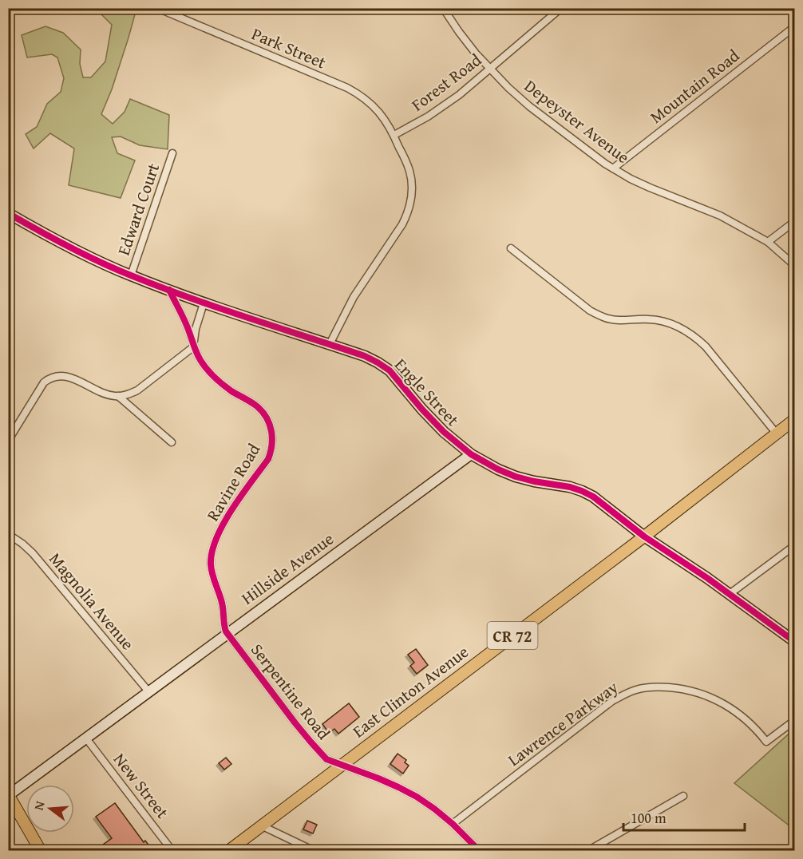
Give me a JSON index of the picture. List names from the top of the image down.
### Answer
{
  "streets": {
    "main road": ["CR 72", "East Clinton Avenue"],
    "street": [
      "Park Street",
      "Forest Road",
      "Mountain Road",
      "Depeyster Avenue",
      "Edward Court",
      "Engle Street",
      "Ravine Road",
      "Hillside Avenue",
      "Magnolia Avenue",
      "Serpentine Road",
      "Lawrence Parkway",
      "New Street"
    ]
  },
  "crossings": [
    ["Park Street", "Forest Road"],
    ["Forest Road", "Depeyster Avenue"],
    ["Mountain Road", "Depeyster Avenue"],
    ["Edward Court", "Engle Street"],
    ["Engle Street", "Ravine Road"],
    ["Engle Street", "Hillside Avenue"],
    ["Engle Street", "East Clinton Avenue"],
    ["Ravine Road", "Hillside Avenue"],
    ["Ravine Road", "Serpentine Road"],
    ["Hillside Avenue", "Magnolia Avenue"],
    ["Hillside Avenue", "Serpentine Road"],
    ["Hillside Avenue", "New Street"],
    ["Serpentine Road", "East Clinton Avenue"],
    ["Serpentine Road", "Lawrence Parkway"]
  ],
  "scale_bar": "100 m",
  "north": "left"
}
